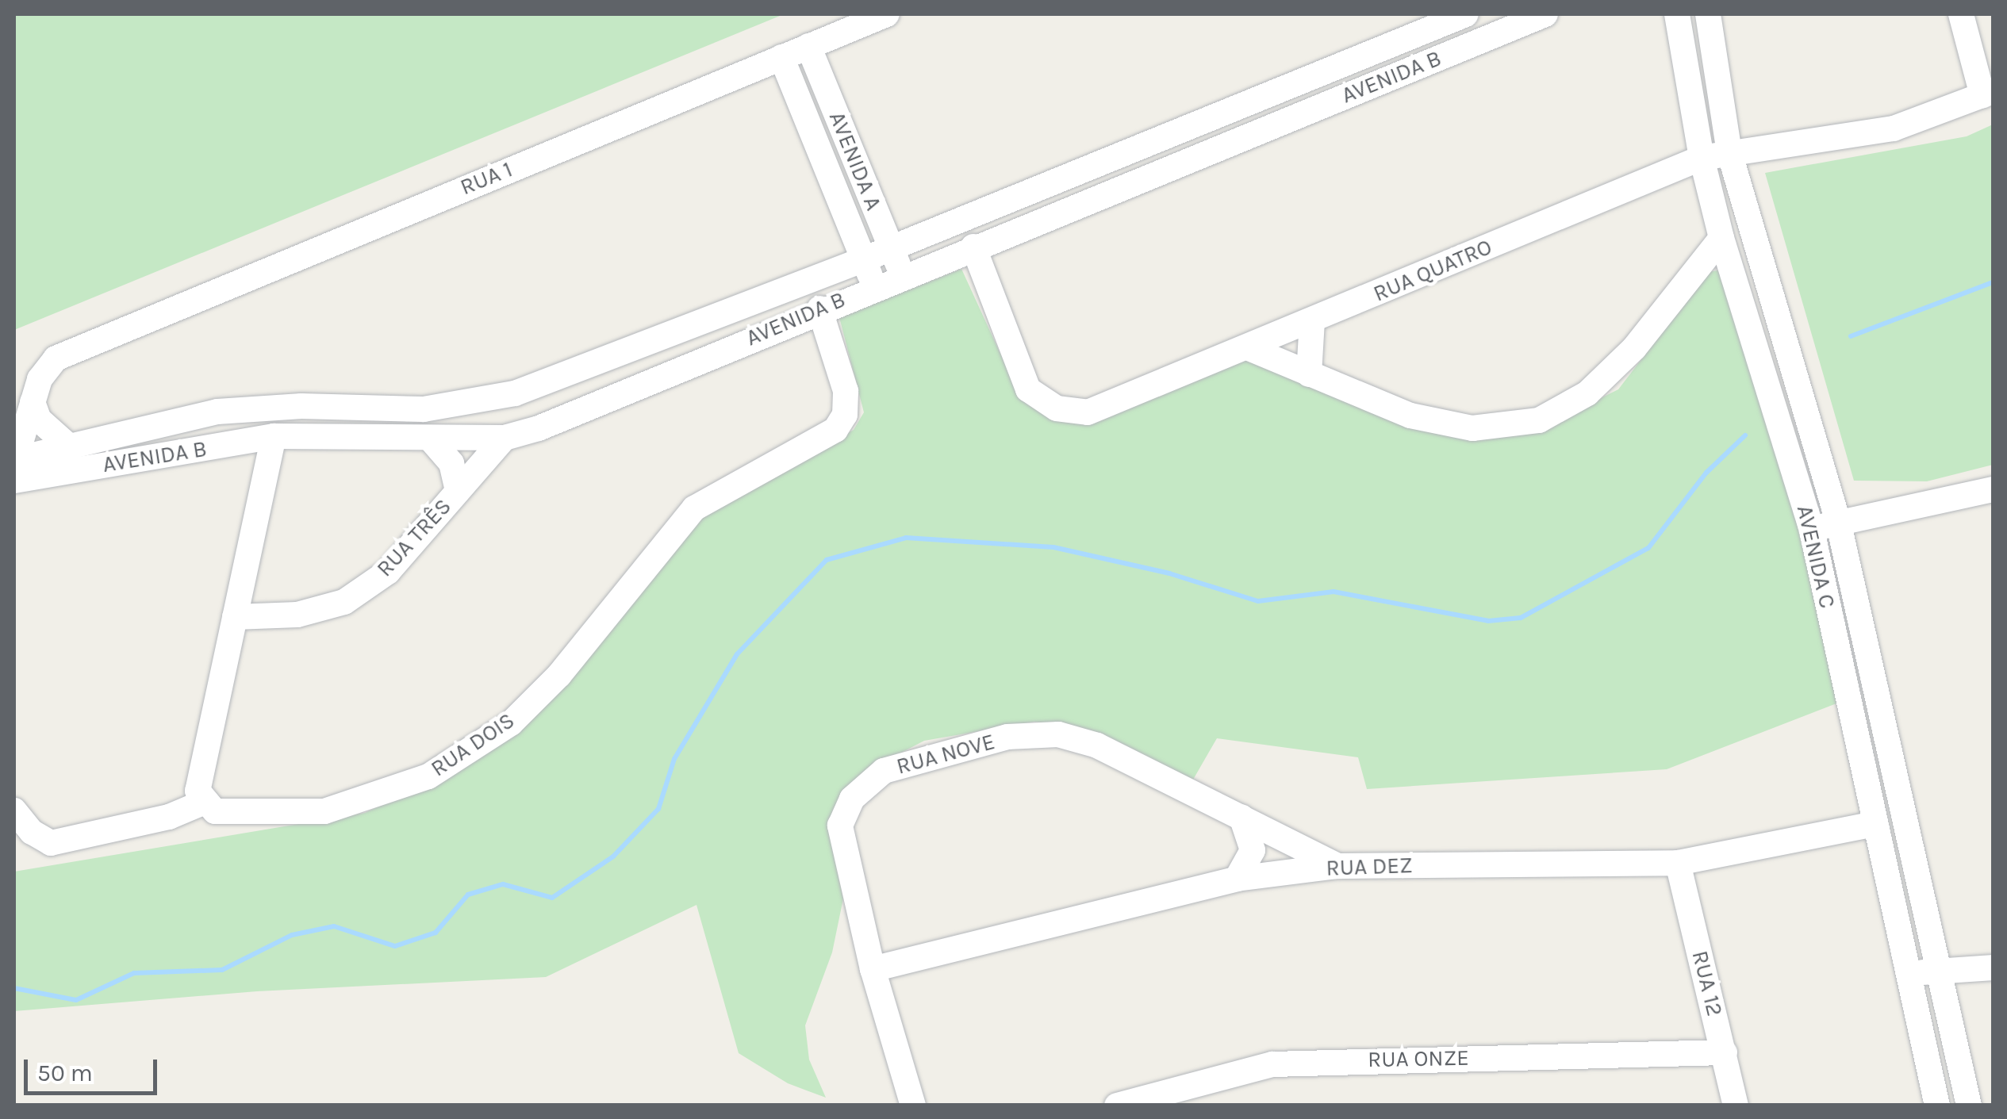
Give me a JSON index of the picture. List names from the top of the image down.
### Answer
{
  "streets": {
    "street": [
      "AVENIDA B",
      "AVENIDA A",
      "RUA 1",
      "RUA QUATRO",
      "RUA TRÊS",
      "AVENIDA C",
      "RUA DOIS",
      "RUA NOVE",
      "RUA DEZ",
      "RUA 12",
      "RUA ONZE"
    ]
  },
  "crossings": [
    ["AVENIDA B", "AVENIDA A"],
    ["AVENIDA B", "RUA 1"],
    ["AVENIDA B", "RUA QUATRO"],
    ["AVENIDA B", "RUA TRÊS"],
    ["AVENIDA B", "RUA DOIS"],
    ["AVENIDA A", "RUA 1"],
    ["RUA QUATRO", "AVENIDA C"],
    ["AVENIDA C", "RUA DEZ"],
    ["RUA NOVE", "RUA DEZ"],
    ["RUA DEZ", "RUA 12"],
    ["RUA 12", "RUA ONZE"]
  ],
  "scale_bar": "50 m"
}
